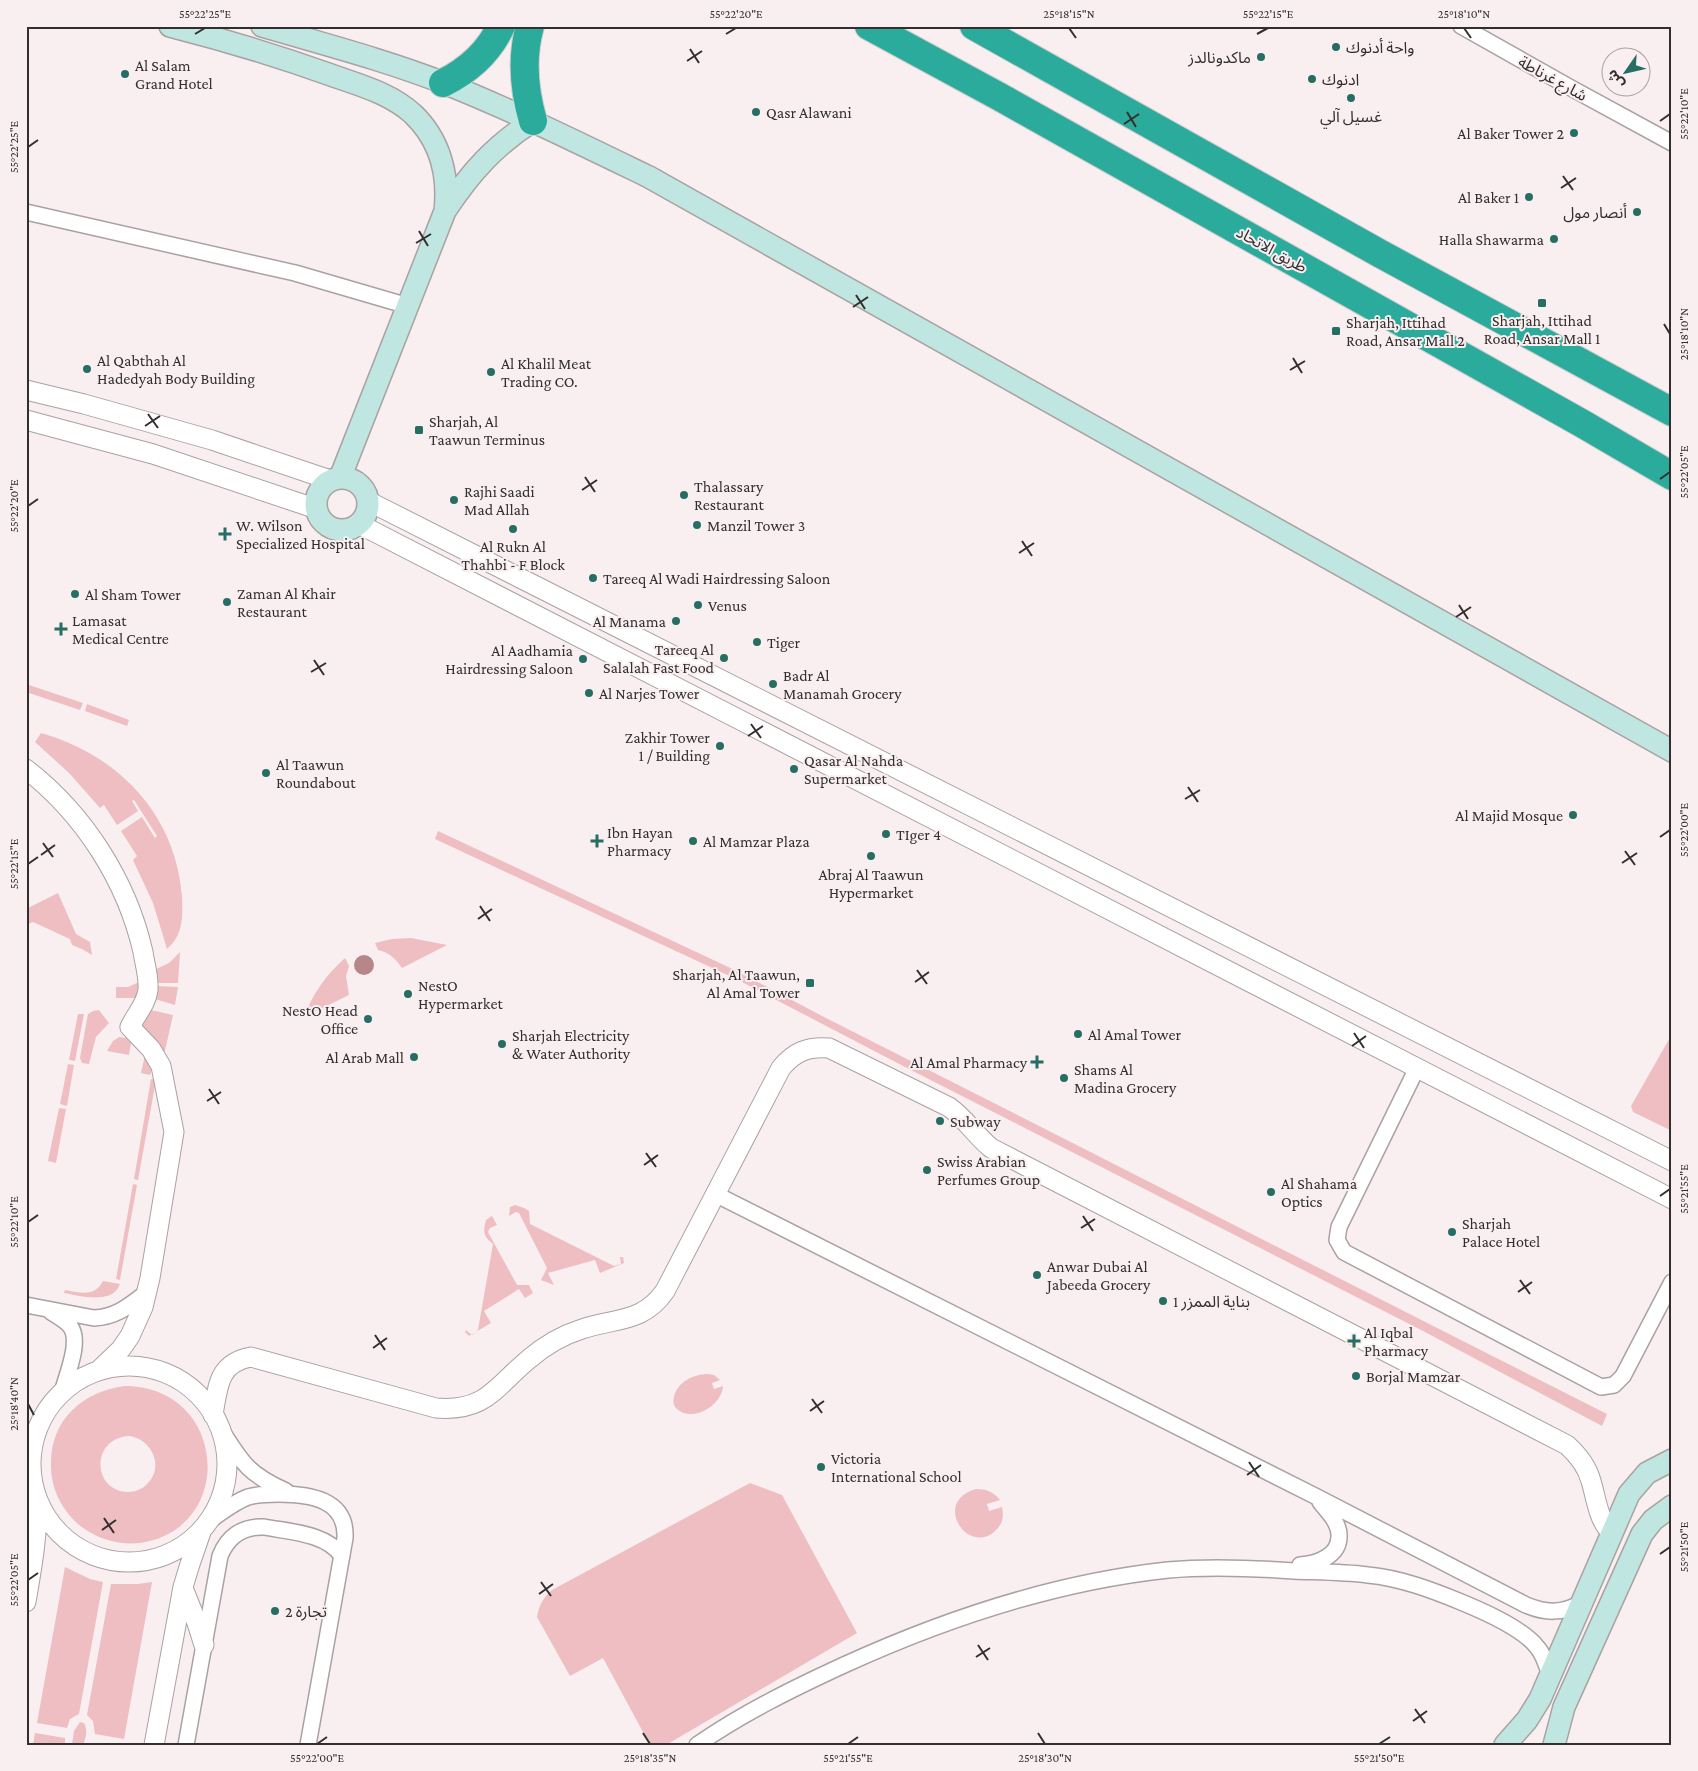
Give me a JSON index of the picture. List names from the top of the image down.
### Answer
{
  "streets": {
    "highway": ["طريق الاتحاد"],
    "street": ["شارع غرناطة"]
  },
  "places": {
    "other": [
      "واحة أدنوك",
      "ماكدونالدز",
      "Al Salam Grand Hotel",
      "ادنوك",
      "غسيل آلي",
      "Qasr Alawani",
      "Al Baker Tower 2",
      "Al Baker 1",
      "أنصار مول",
      "Halla Shawarma",
      "Al Qabthah Al Hadedyah Body Building",
      "Al Khalil Meat Trading CO.",
      "Thalassary Restaurant",
      "Rajhi Saadi Mad Allah",
      "Manzil Tower 3",
      "Al Rukn Al Thahbi - F Block",
      "Tareeq Al Wadi Hairdressing Saloon",
      "Al Sham Tower",
      "Zaman Al Khair Restaurant",
      "Venus",
      "Al Manama",
      "Tiger",
      "Tareeq Al Salalah Fast Food",
      "Al Aadhamia Hairdressing Saloon",
      "Badr Al Manamah Grocery",
      "Al Narjes Tower",
      "Zakhir Tower 1 / Building",
      "Qasar Al Nahda Supermarket",
      "Al Taawun Roundabout",
      "Al Majid Mosque",
      "TIger 4",
      "Al Mamzar Plaza",
      "Abraj Al Taawun Hypermarket",
      "NestO Hypermarket",
      "NestO Head Office",
      "Al Amal Tower",
      "Sharjah Electricity & Water Authority",
      "Al Arab Mall",
      "Shams Al Madina Grocery",
      "Subway",
      "Swiss Arabian Perfumes Group",
      "Al Shahama Optics",
      "Sharjah Palace Hotel",
      "Anwar Dubai Al Jabeeda Grocery",
      "بناية الممزر 1",
      "Borjal Mamzar",
      "Victoria International School",
      "تجارة 2"
    ],
    "transit": [
      "Sharjah, Ittihad Road, Ansar Mall 1",
      "Sharjah, Ittihad Road, Ansar Mall 2",
      "Sharjah, Al Taawun Terminus",
      "Sharjah, Al Taawun, Al Amal Tower"
    ],
    "health": [
      "W. Wilson Specialized Hospital",
      "Lamasat Medical Centre",
      "Ibn Hayan Pharmacy",
      "Al Amal Pharmacy",
      "Al Iqbal Pharmacy"
    ]
  },
  "north": "bottom left",
  "coordinates": [
    "55°22'25\"E",
    "55°22'20\"E",
    "25°18'15\"N",
    "55°22'15\"E",
    "25°18'10\"N",
    "55°22'10\"E",
    "55°22'05\"E",
    "55°22'00\"E",
    "55°21'55\"E",
    "25°18'40\"N",
    "55°21'50\"E",
    "25°18'35\"N",
    "25°18'30\"N"
  ]
}
